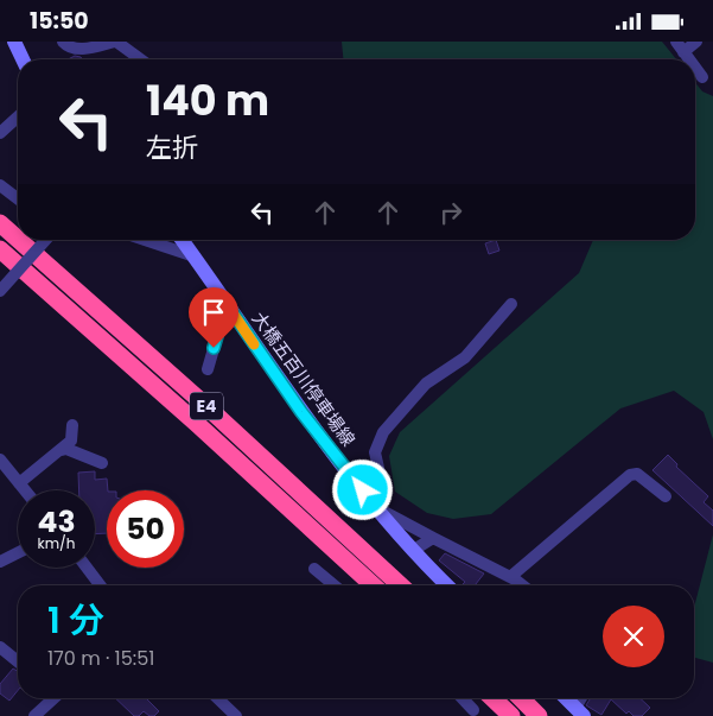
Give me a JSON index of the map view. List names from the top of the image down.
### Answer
{
  "streets": {
    "highway": ["E4"],
    "main road": ["大橋五百川停車場線"]
  },
  "page": {
    "status": "15:50",
    "turn": ["140 m", "左折"],
    "speed": "43 km/h",
    "limit": "50",
    "heading": ["1 分", "170 m · 15:51"]
  }
}
